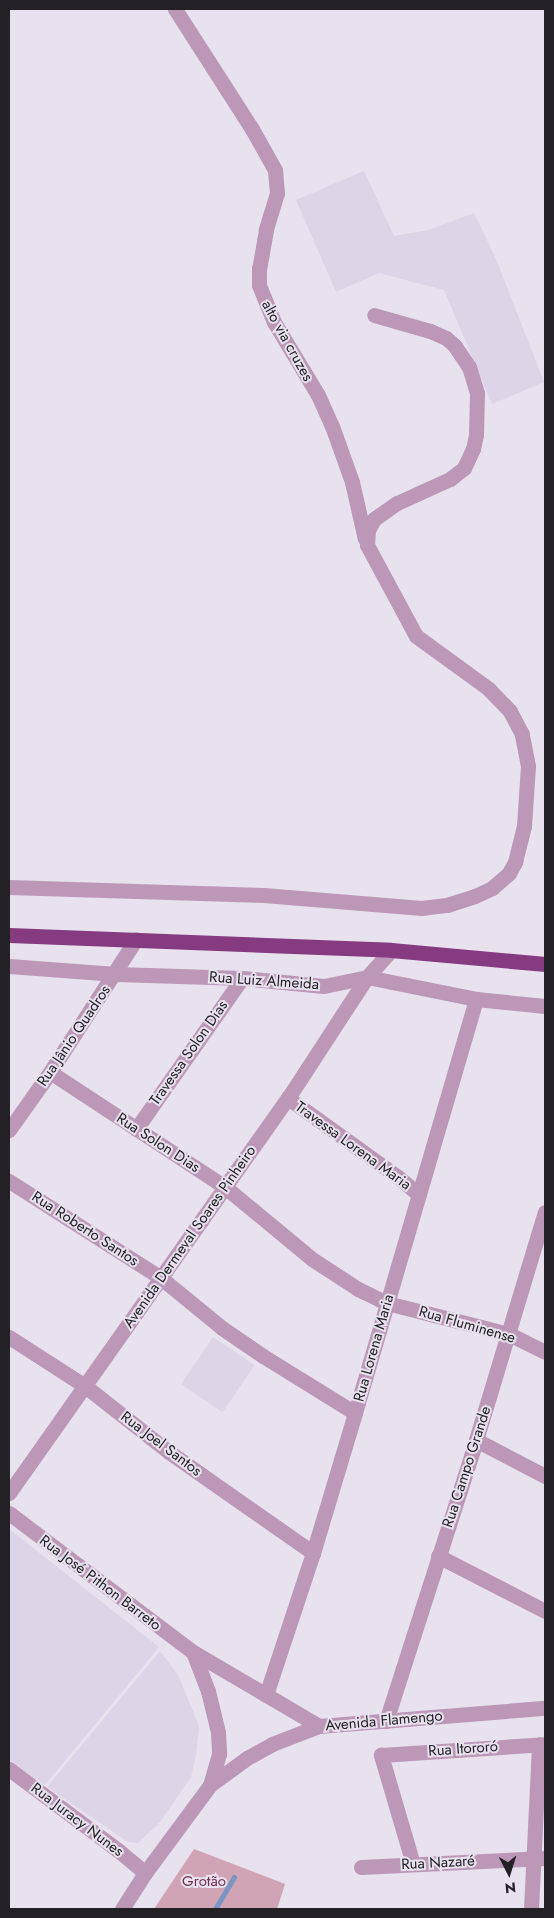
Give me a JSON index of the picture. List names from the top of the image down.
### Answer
{
  "streets": {
    "street": [
      "alto via cruzes",
      "Rua Luiz Almeida",
      "Rua Jânio Quadros",
      "Travessa Solon Dias",
      "Rua Solon Dias",
      "Travessa Lorena Maria",
      "Rua Roberto Santos",
      "Avenida Dermeval Soares Pinheiro",
      "Rua Fluminense",
      "Rua Lorena Maria",
      "Rua Joel Santos",
      "Rua Campo Grande",
      "Rua José Pithon Barreto",
      "Avenida Flamengo",
      "Rua Itororó",
      "Rua Juracy Nunes",
      "Rua Nazaré"
    ]
  },
  "crossings": [
    ["Rua Luiz Almeida", "Rua Jânio Quadros"],
    ["Rua Luiz Almeida", "Travessa Solon Dias"],
    ["Rua Luiz Almeida", "Avenida Dermeval Soares Pinheiro"],
    ["Rua Luiz Almeida", "Rua Lorena Maria"],
    ["Rua Jânio Quadros", "Rua Solon Dias"],
    ["Travessa Solon Dias", "Rua Solon Dias"],
    ["Rua Solon Dias", "Avenida Dermeval Soares Pinheiro"],
    ["Rua Solon Dias", "Rua Fluminense"],
    ["Rua Solon Dias", "Rua Lorena Maria"],
    ["Travessa Lorena Maria", "Avenida Dermeval Soares Pinheiro"],
    ["Travessa Lorena Maria", "Rua Lorena Maria"],
    ["Rua Roberto Santos", "Avenida Dermeval Soares Pinheiro"],
    ["Rua Roberto Santos", "Rua Lorena Maria"],
    ["Avenida Dermeval Soares Pinheiro", "Rua Joel Santos"],
    ["Rua Fluminense", "Rua Lorena Maria"],
    ["Rua Fluminense", "Rua Campo Grande"],
    ["Rua Lorena Maria", "Rua Joel Santos"],
    ["Rua Lorena Maria", "Rua José Pithon Barreto"],
    ["Rua Campo Grande", "Avenida Flamengo"],
    ["Rua José Pithon Barreto", "Avenida Flamengo"],
    ["Avenida Flamengo", "Rua Juracy Nunes"],
    ["Rua Itororó", "Rua Nazaré"]
  ],
  "parks": ["Grotão"],
  "north": "bottom"
}
